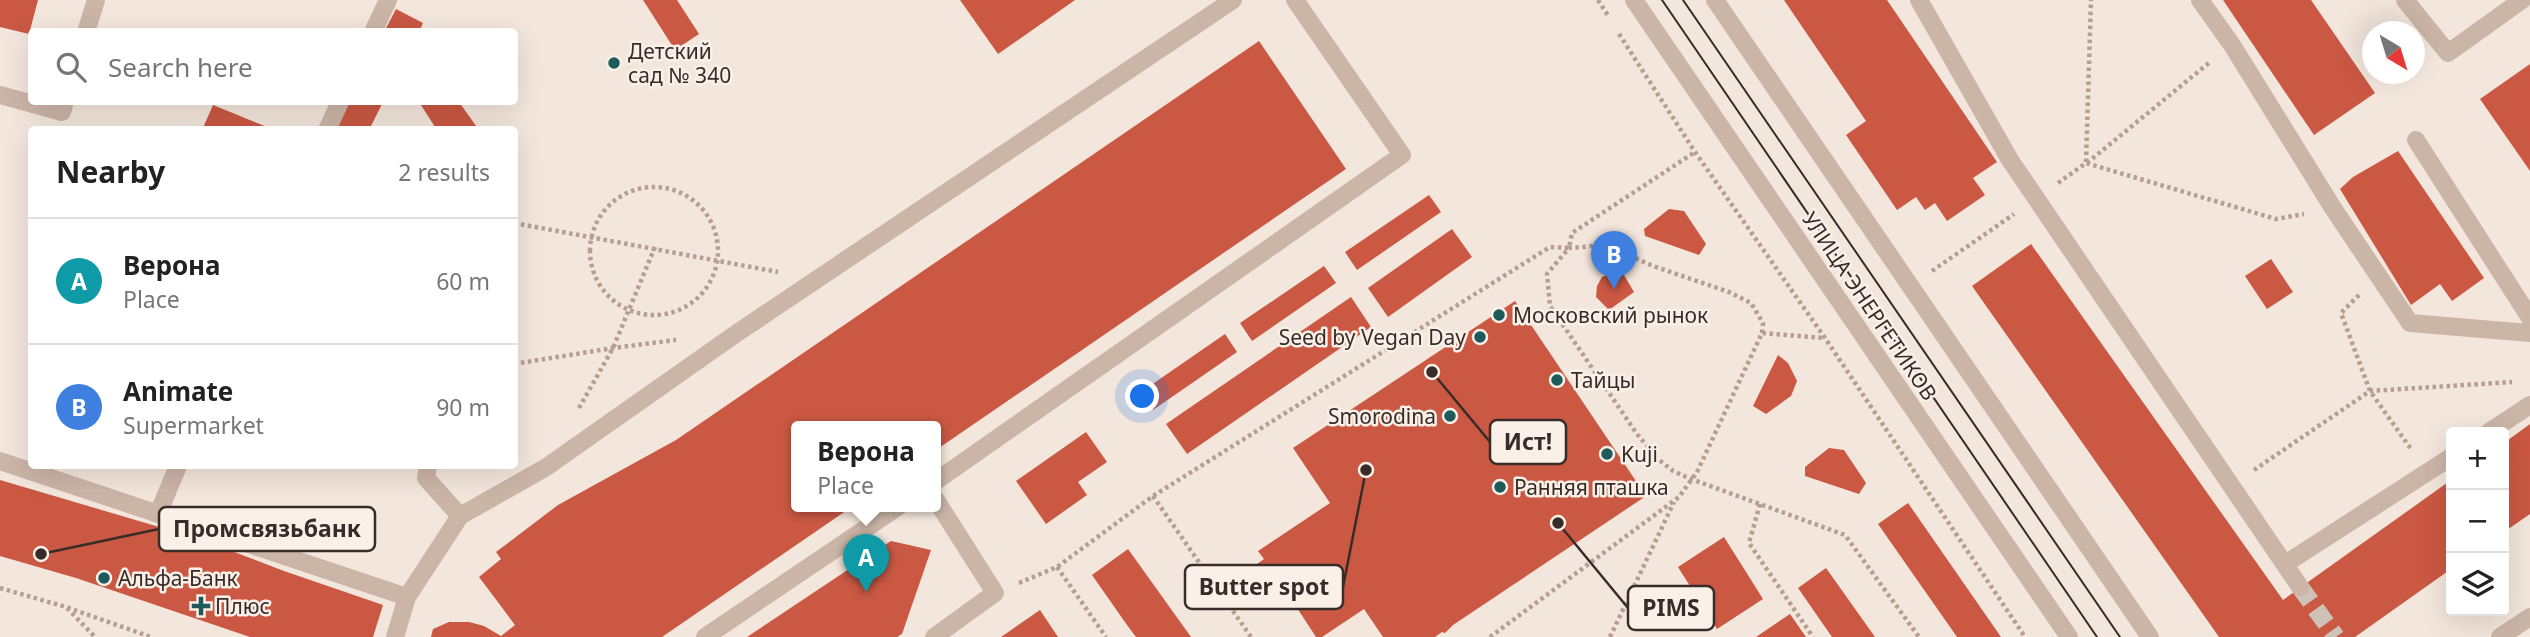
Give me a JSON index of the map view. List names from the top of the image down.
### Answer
{
  "streets": {
    "street": ["УЛИЦА ЭНЕРГЕТИКОВ"]
  },
  "places": {
    "other": [
      "Детский сад № 340",
      "Московский рынок",
      "Seed by Vegan Day",
      "Ист!",
      "Тайцы",
      "Smorodina",
      "Kuji",
      "Butter spot",
      "Ранняя пташка",
      "PIMS",
      "Промсвязьбанк",
      "Альфа-Банк"
    ],
    "health": ["Плюс"]
  },
  "north": "bottom right",
  "page": {
    "search": "Search here",
    "heading": ["Nearby", "2 results"],
    "list": [
      {
        "mark": "A",
        "name": "Верона",
        "note": "Place",
        "value": "60 m"
      },
      {
        "mark": "B",
        "name": "Animate",
        "note": "Supermarket",
        "value": "90 m"
      }
    ],
    "pins": ["B", "A"],
    "popup": ["Верона", "Place"],
    "map_buttons": ["+", "−"]
  }
}
